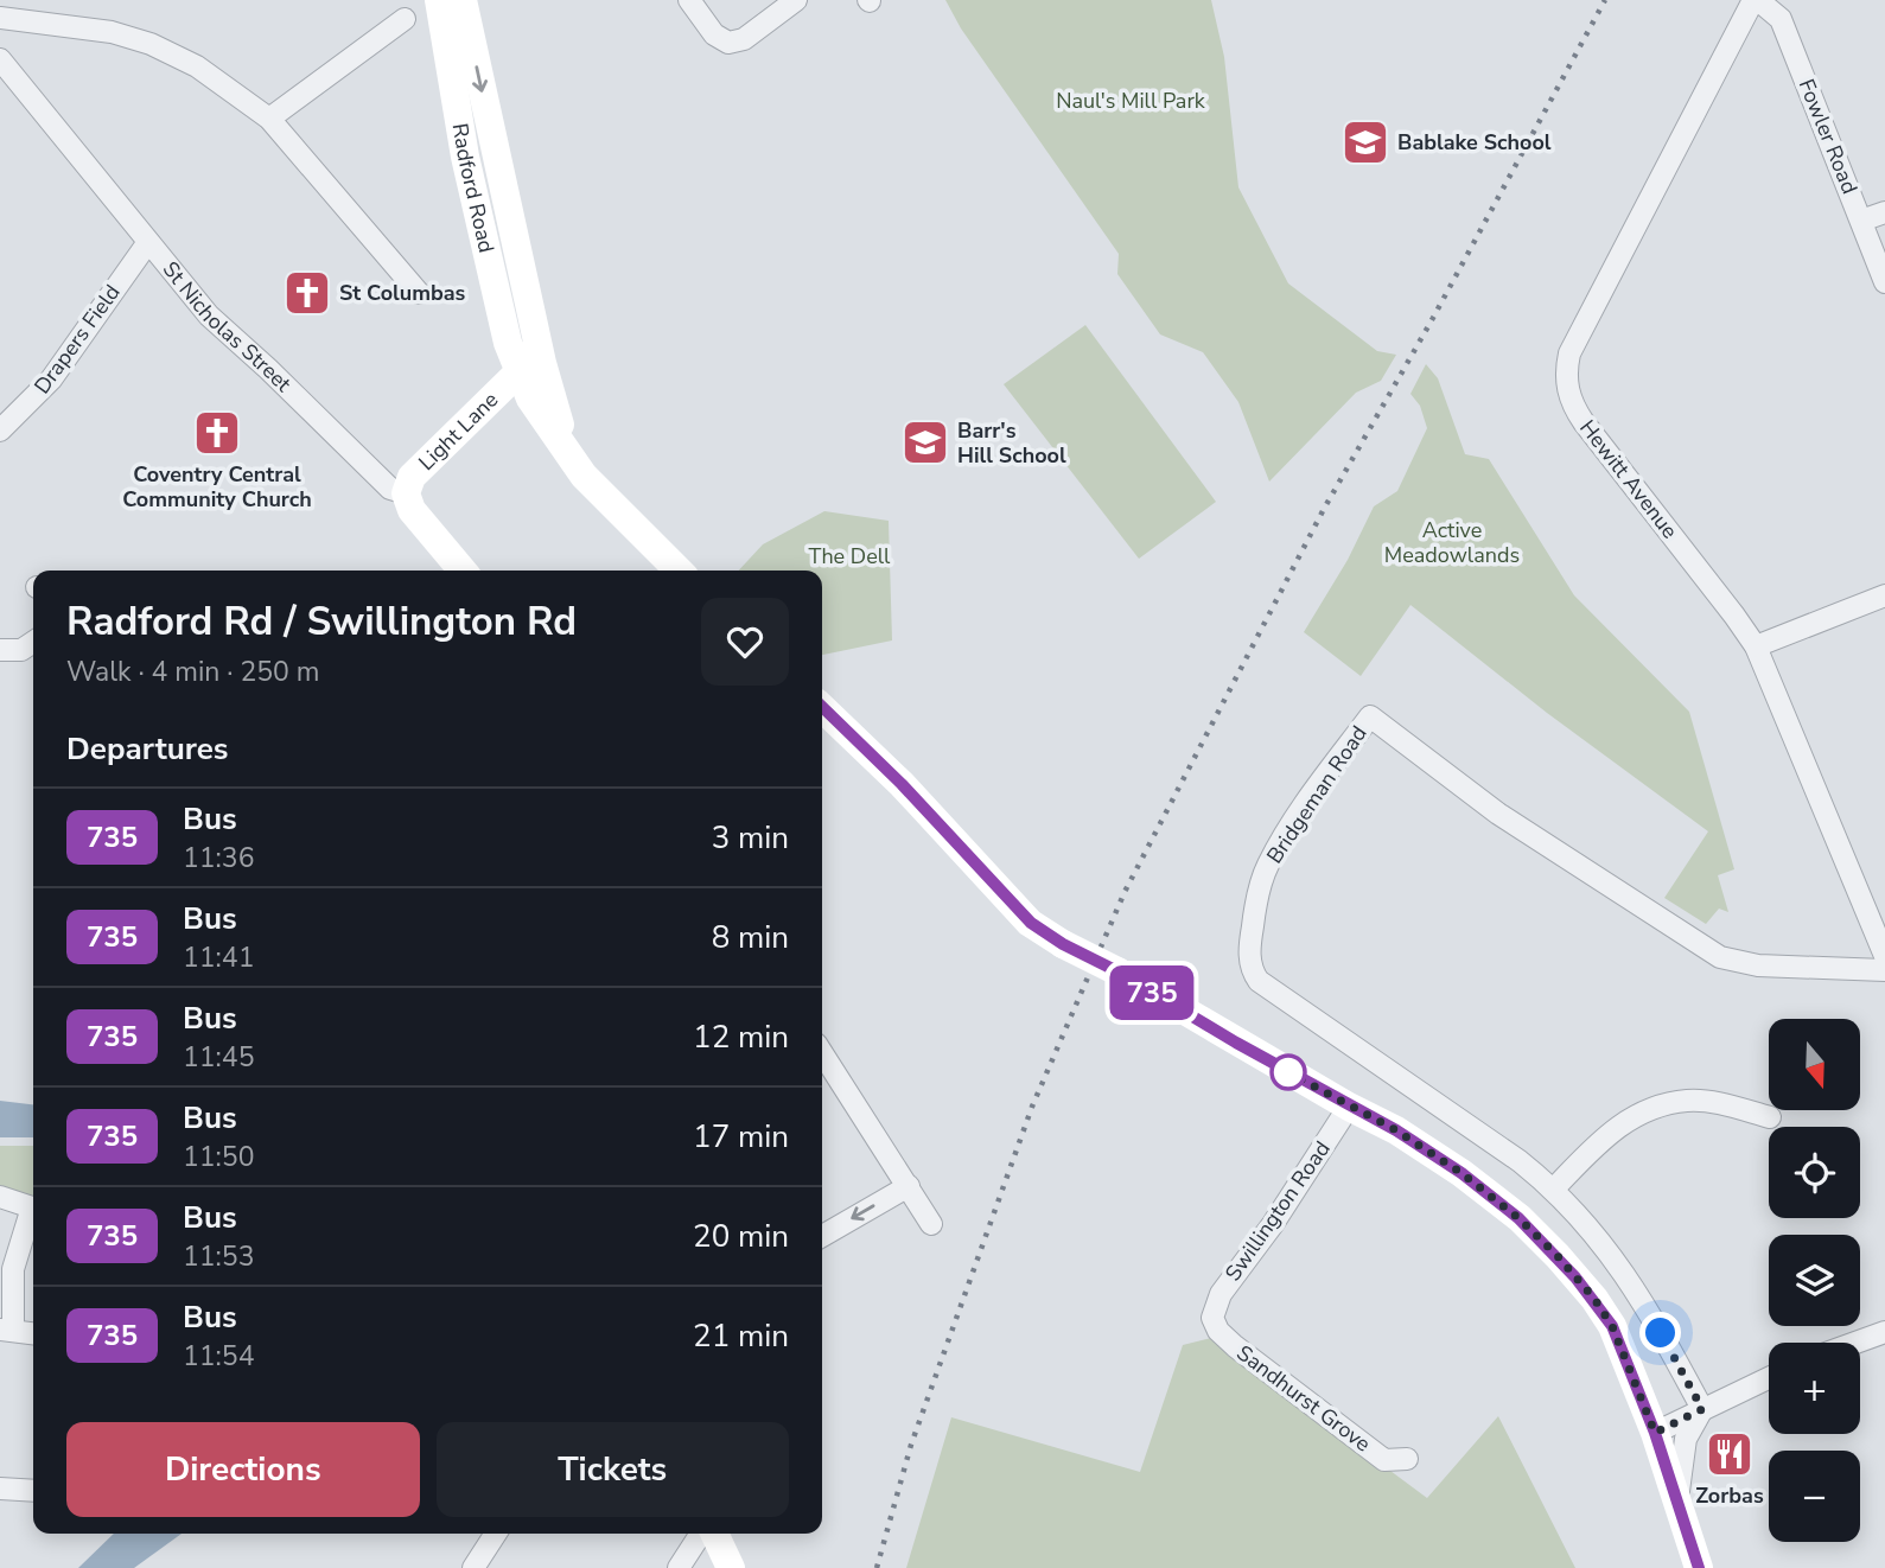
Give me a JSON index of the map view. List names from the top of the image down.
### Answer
{
  "streets": {
    "main road": ["Radford Road", "St Nicholas Street", "Light Lane"],
    "street": [
      "Fowler Road",
      "Drapers Field",
      "Hewitt Avenue",
      "Bridgeman Road",
      "Swillington Road",
      "Sandhurst Grove"
    ]
  },
  "crossings": [
    ["Fowler Road", "Hewitt Avenue"],
    ["Radford Road", "Light Lane"],
    ["St Nicholas Street", "Drapers Field"],
    ["St Nicholas Street", "Light Lane"],
    ["Swillington Road", "Sandhurst Grove"]
  ],
  "parks": ["Naul's Mill Park", "Active Meadowlands", "The Dell"],
  "places": {
    "school or university": ["Bablake School", "Barr's Hill School"],
    "church": ["St Columbas", "Coventry Central Community Church"],
    "restaurant": ["Zorbas"]
  },
  "lines": ["bus line 735"],
  "north": "bottom",
  "page": {
    "on_map": "735",
    "heading": [
      ["Radford Rd / Swillington Rd", "Walk · 4 min · 250 m"],
      "Departures"
    ],
    "list": [
      {
        "mark": "735",
        "name": "Bus",
        "note": "11:36",
        "value": "3 min"
      },
      {
        "mark": "735",
        "name": "Bus",
        "note": "11:41",
        "value": "8 min"
      },
      {
        "mark": "735",
        "name": "Bus",
        "note": "11:45",
        "value": "12 min"
      },
      {
        "mark": "735",
        "name": "Bus",
        "note": "11:50",
        "value": "17 min"
      },
      {
        "mark": "735",
        "name": "Bus",
        "note": "11:53",
        "value": "20 min"
      },
      {
        "mark": "735",
        "name": "Bus",
        "note": "11:54",
        "value": "21 min"
      }
    ],
    "map_buttons": ["+", "−"],
    "buttons": ["Directions", "Tickets"]
  }
}
